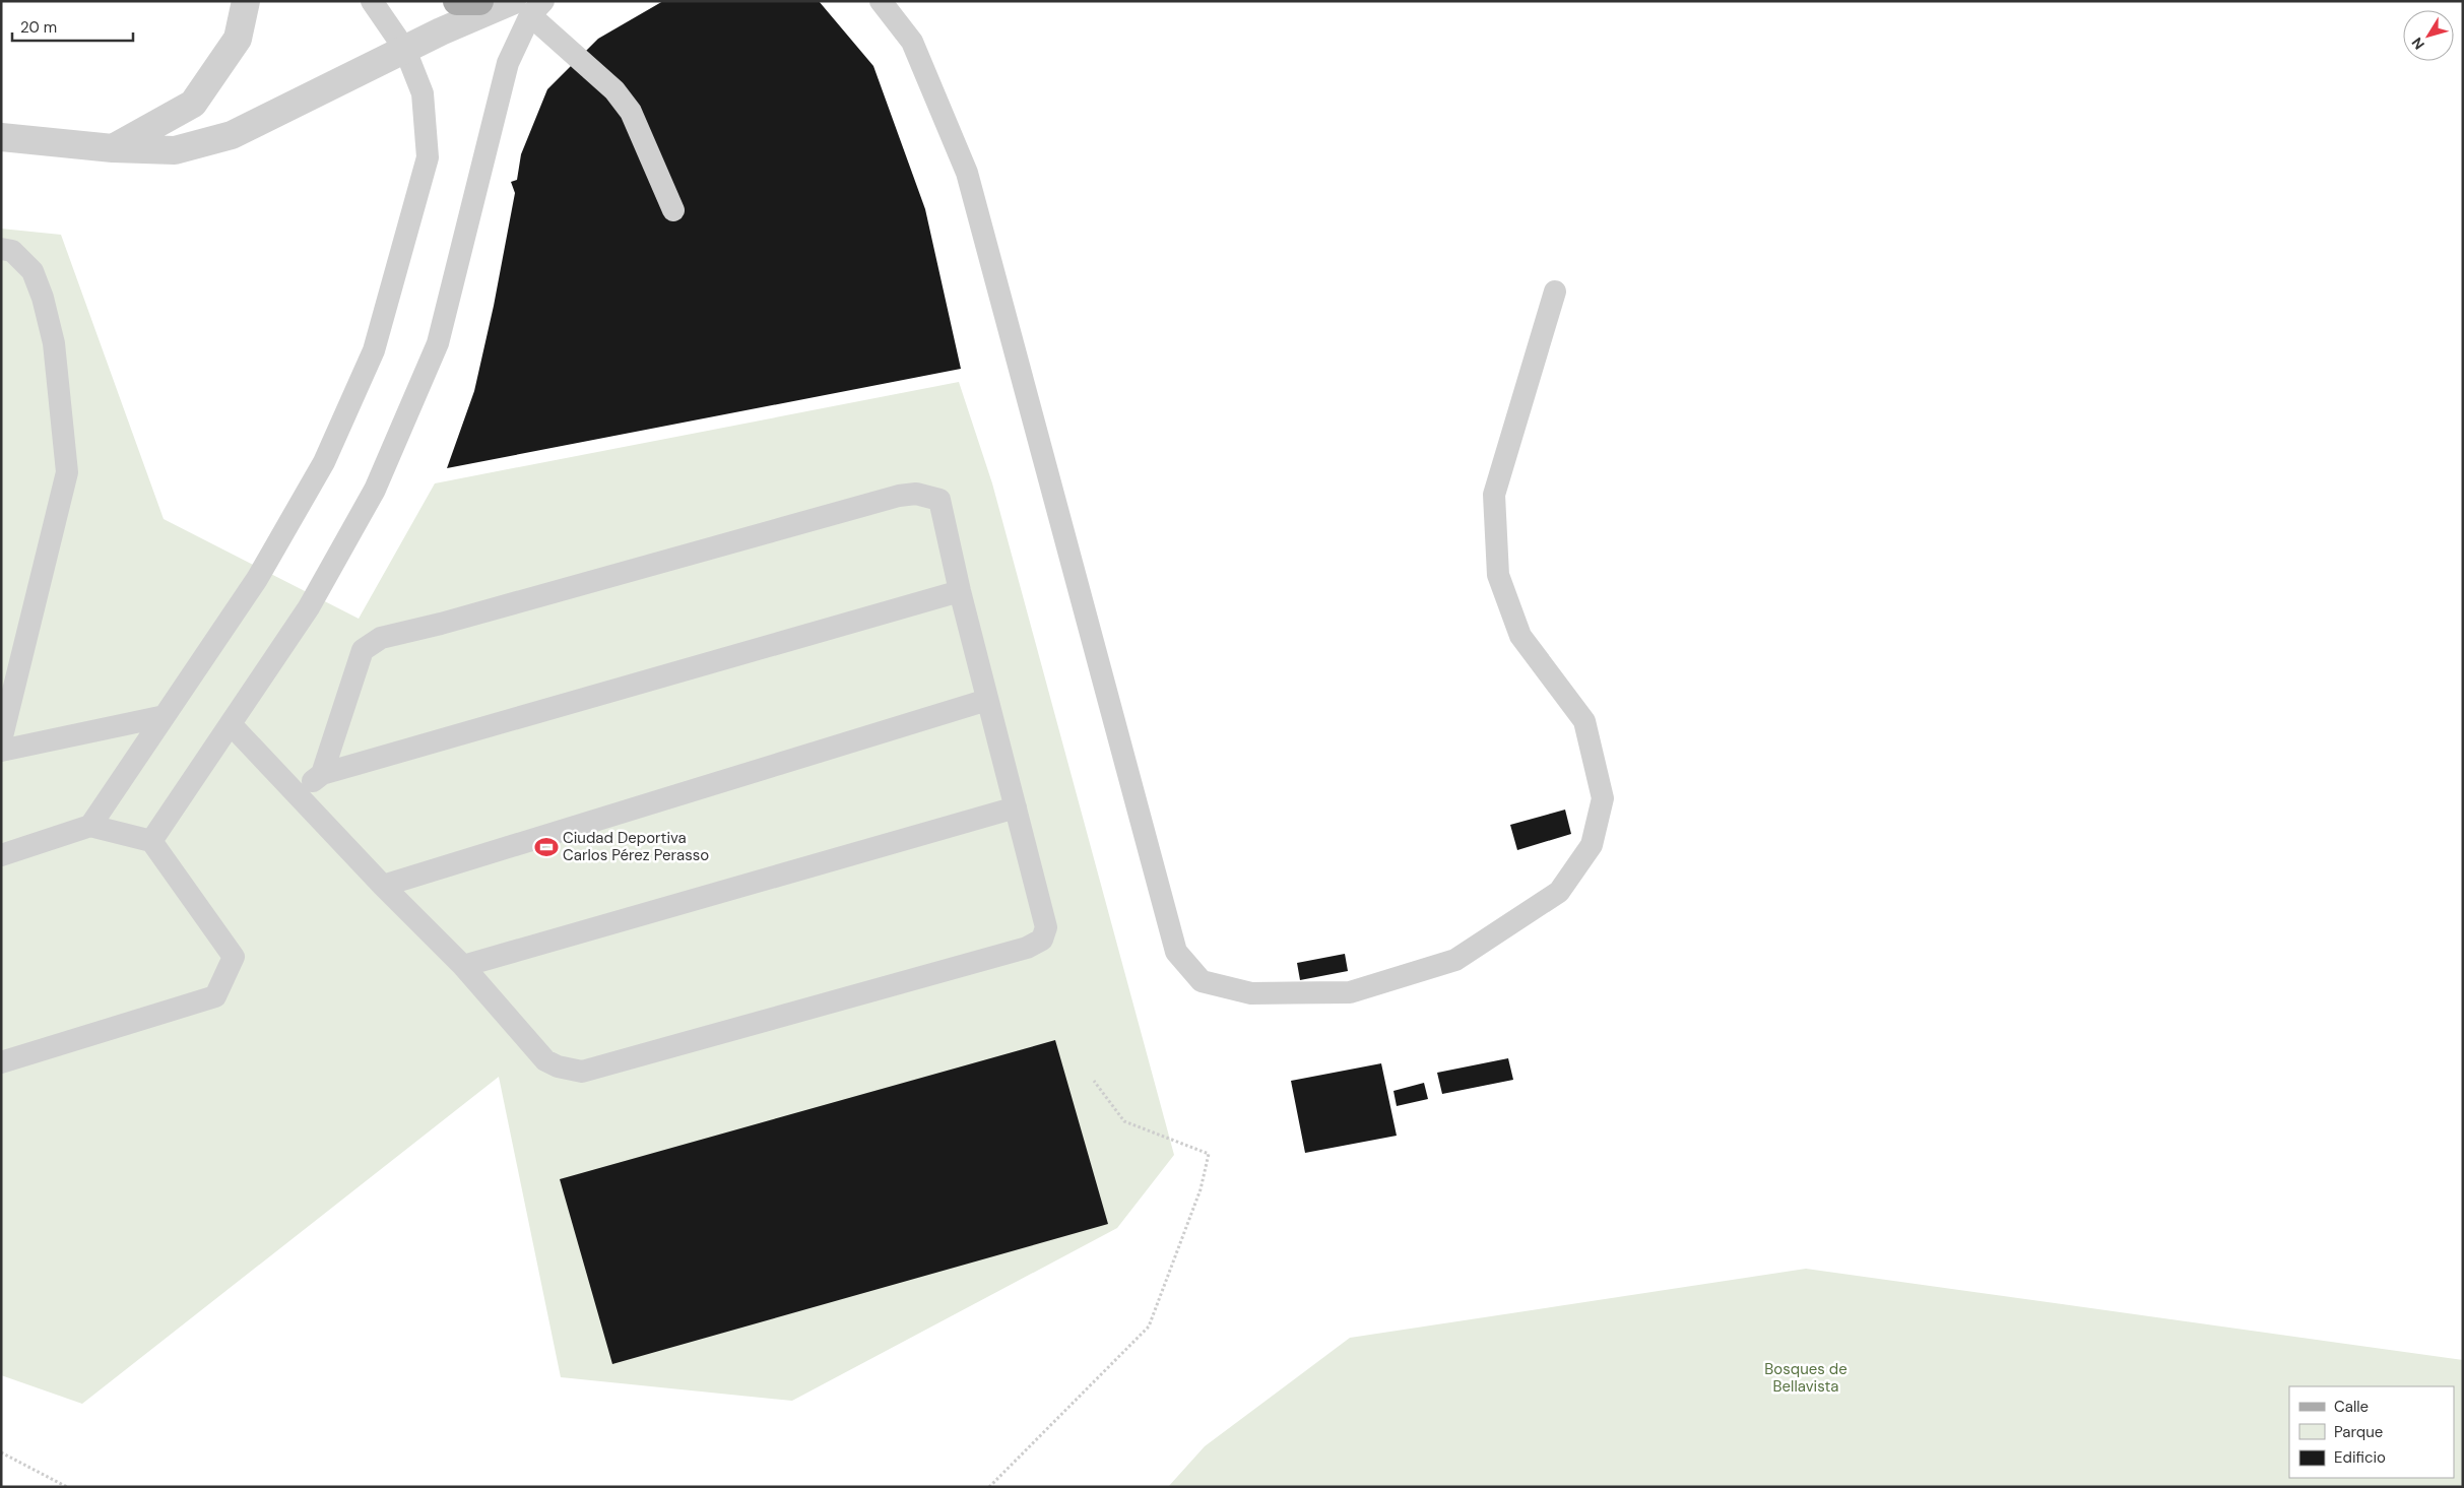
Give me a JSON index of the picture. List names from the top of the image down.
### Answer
{
  "parks": ["Bosques de Bellavista"],
  "places": {
    "sports": ["Ciudad Deportiva Carlos Pérez Perasso"]
  },
  "legend": ["Calle", "Parque", "Edificio"],
  "scale_bar": "20 m",
  "north": "bottom left"
}
